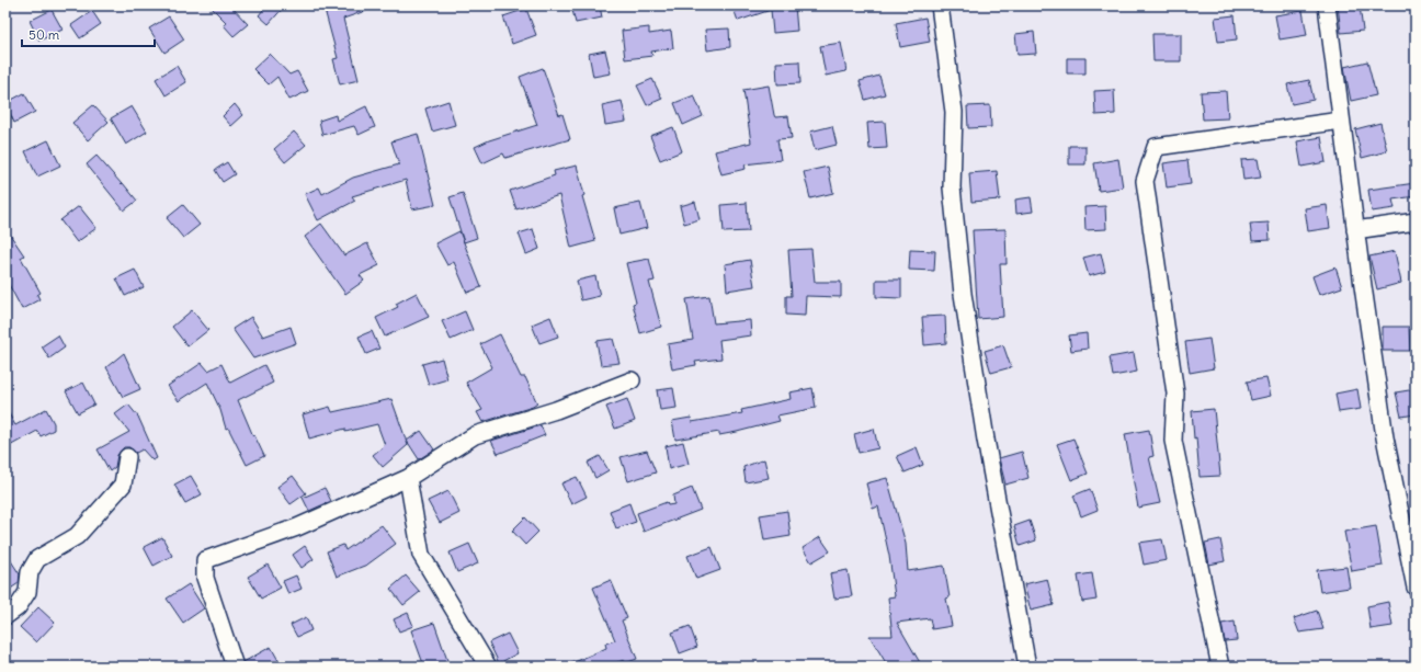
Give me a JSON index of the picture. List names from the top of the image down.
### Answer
{
  "scale_bar": "50 m"
}
